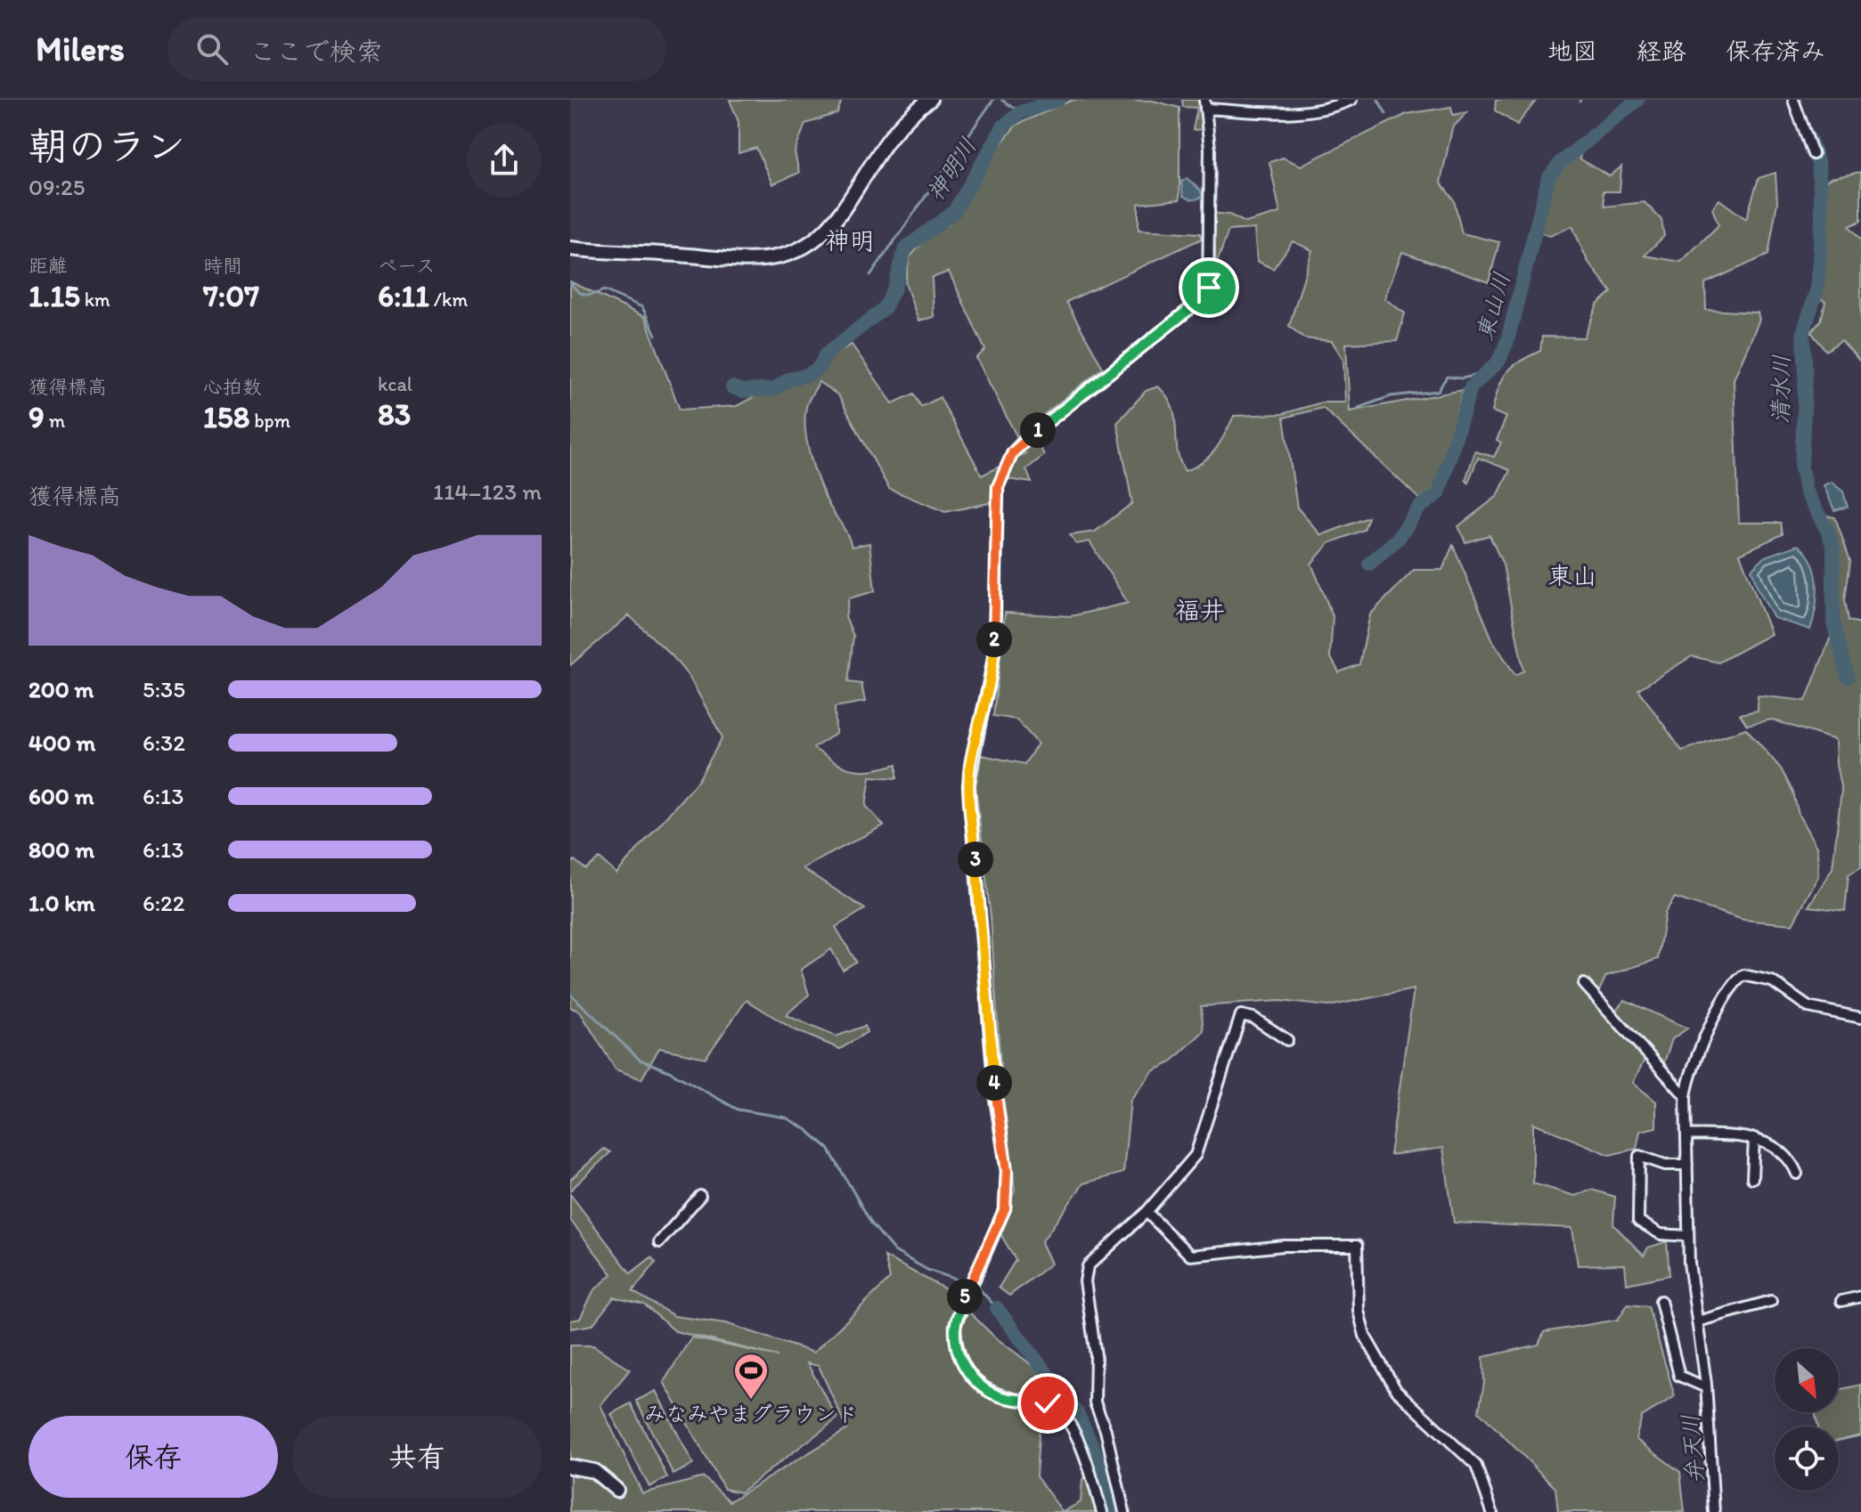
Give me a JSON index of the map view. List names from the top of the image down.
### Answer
{
  "districts": ["神明", "東山", "福井"],
  "water": [
    "神明川",
    "東山川",
    "清水川",
    "弁天川"
  ],
  "places": {
    "sports": ["みなみやまグラウンド"]
  },
  "north": "bottom right",
  "page": {
    "header": "Milers",
    "search": "ここで検索",
    "nav": ["地図", "経路", "保存済み"],
    "heading": ["朝のラン", "09:25"],
    "stats": [
      ["距離", "1.15 km"],
      ["時間", "7:07"],
      ["ペース", "6:11 /km"],
      ["獲得標高", "9 m"],
      ["心拍数", "158 bpm"],
      ["kcal", "83"]
    ],
    "pins": [
      "1",
      "2",
      "3",
      "4",
      "5"
    ],
    "chart": ["獲得標高", "114–123 m"],
    "list": [
      {
        "name": "200 m",
        "note": "5:35"
      },
      {
        "name": "400 m",
        "note": "6:32"
      },
      {
        "name": "600 m",
        "note": "6:13"
      },
      {
        "name": "800 m",
        "note": "6:13"
      },
      {
        "name": "1.0 km",
        "note": "6:22"
      }
    ],
    "buttons": ["保存", "共有"]
  }
}
